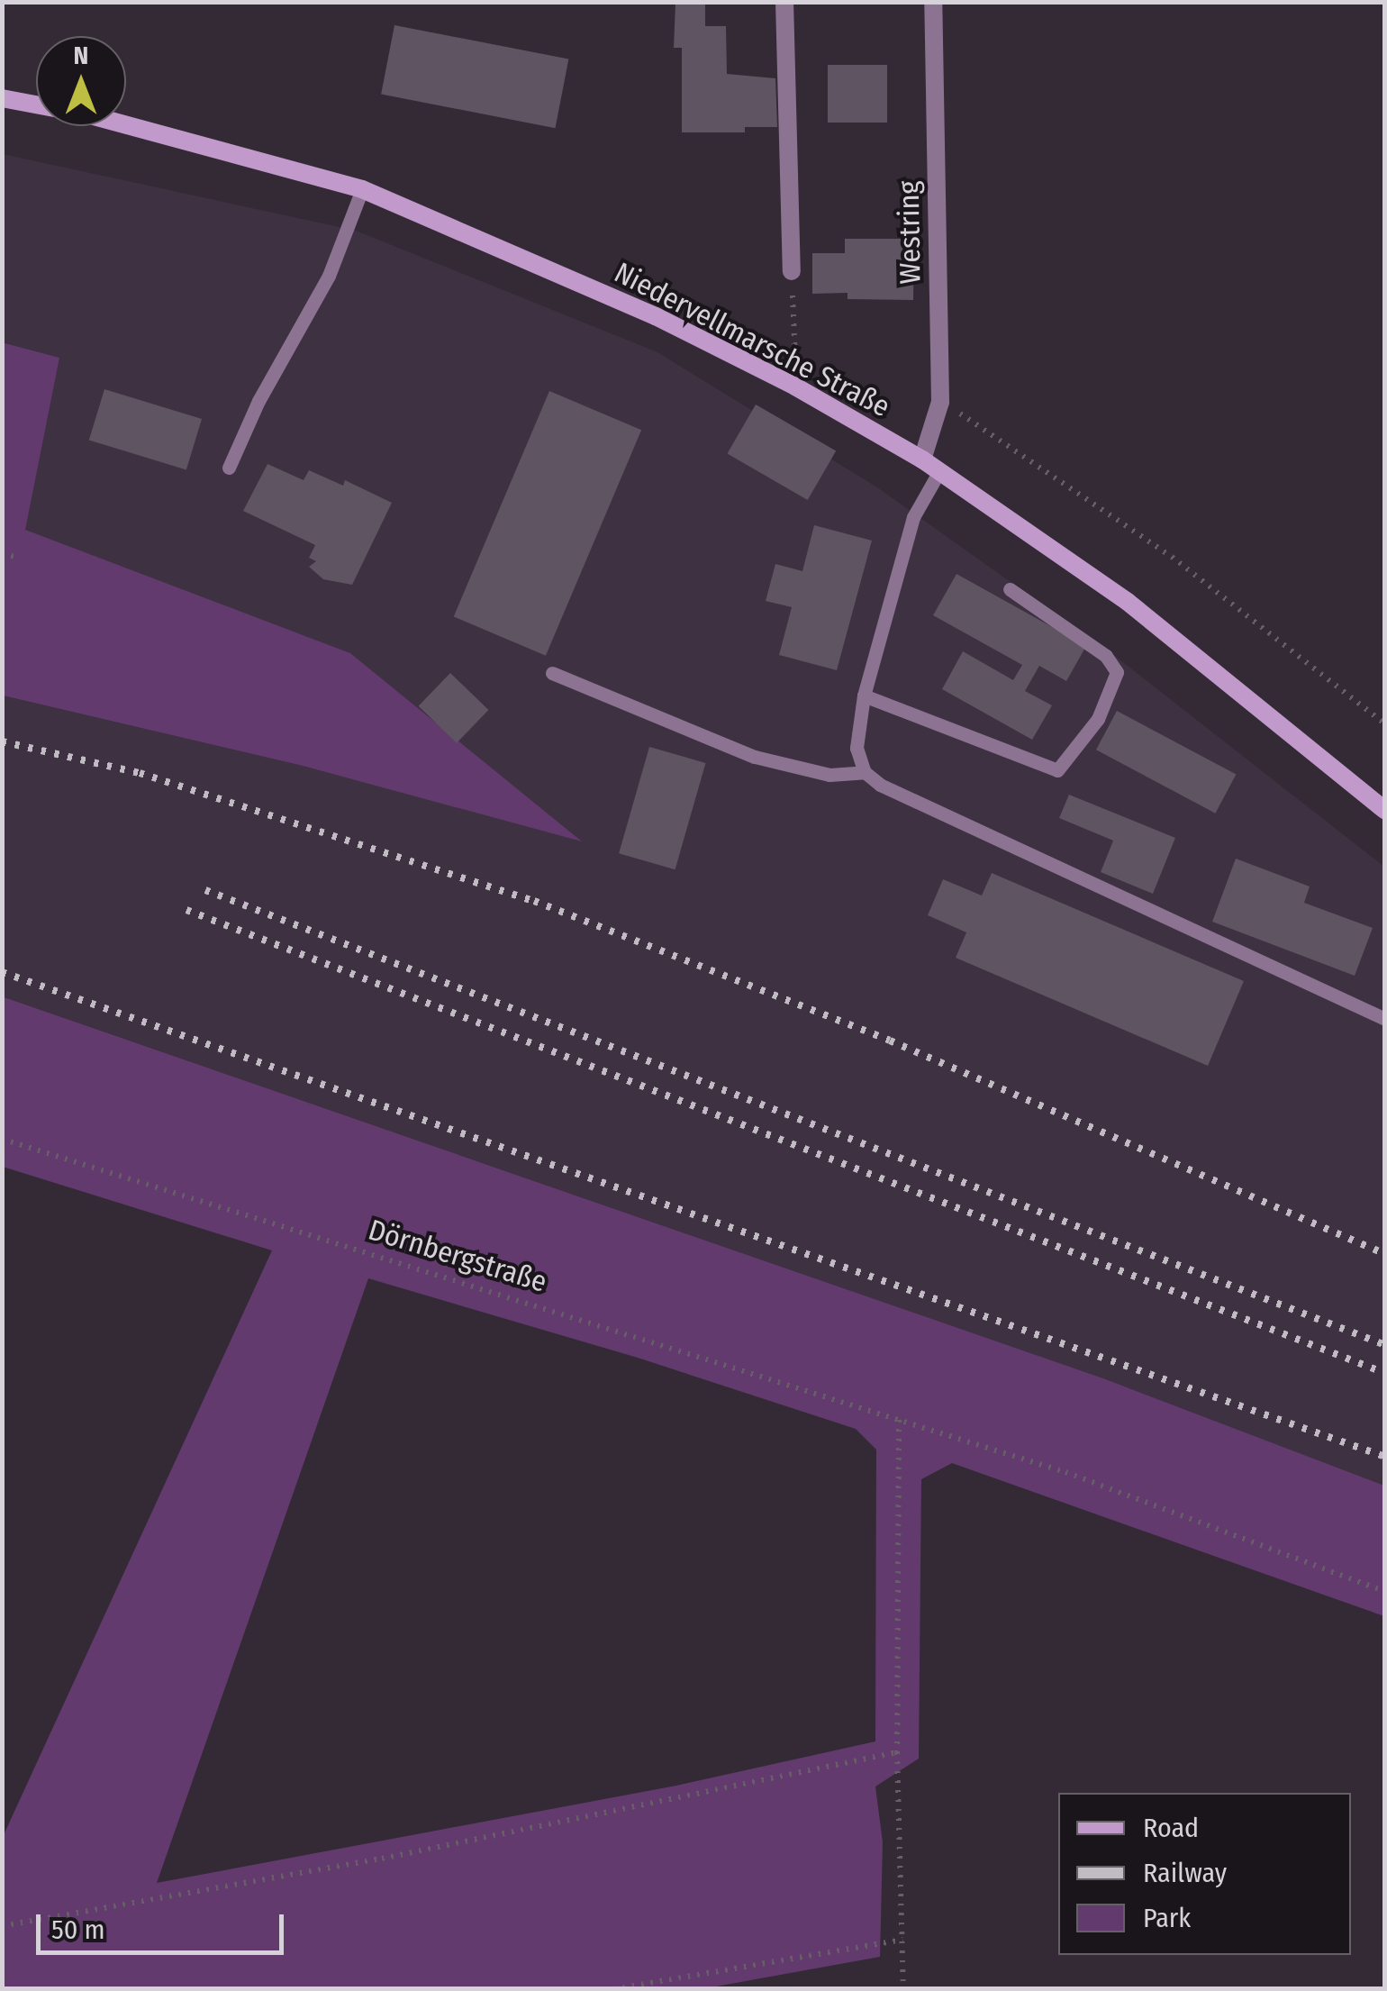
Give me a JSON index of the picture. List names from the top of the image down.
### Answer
{
  "streets": {
    "main road": ["Niedervellmarsche Straße"],
    "street": ["Westring"],
    "path": ["Dörnbergstraße"]
  },
  "crossings": [
    ["Westring", "Niedervellmarsche Straße"]
  ],
  "legend": ["Road", "Railway", "Park"],
  "scale_bar": "50 m",
  "north": "top"
}
